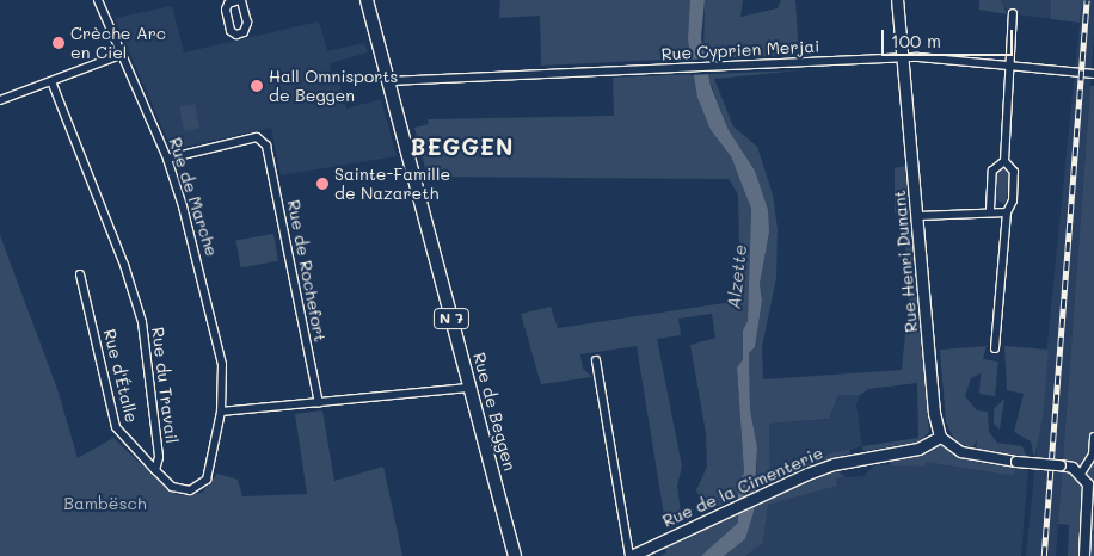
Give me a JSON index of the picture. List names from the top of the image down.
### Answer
{
  "streets": {
    "main road": [
      "Rue Henri Dunant",
      "N 7",
      "Rue de Beggen",
      "Rue de la Cimenterie"
    ],
    "street": [
      "Rue Cyprien Merjai",
      "Rue de Marche",
      "Rue de Rochefort",
      "Rue d'Étalle",
      "Rue du Travail"
    ]
  },
  "crossings": [
    ["Rue Cyprien Merjai", "Rue Henri Dunant"],
    ["Rue Cyprien Merjai", "Rue de Beggen"],
    ["Rue de Marche", "Rue de Rochefort"],
    ["Rue Henri Dunant", "Rue de la Cimenterie"],
    ["Rue d'Étalle", "Rue du Travail"]
  ],
  "districts": ["BEGGEN"],
  "water": ["Alzette"],
  "parks": ["Bambësch"],
  "places": ["Crèche Arc en Ciel", "Hall Omnisports de Beggen", "Sainte-Famille de Nazareth"],
  "scale_bar": "100 m"
}
